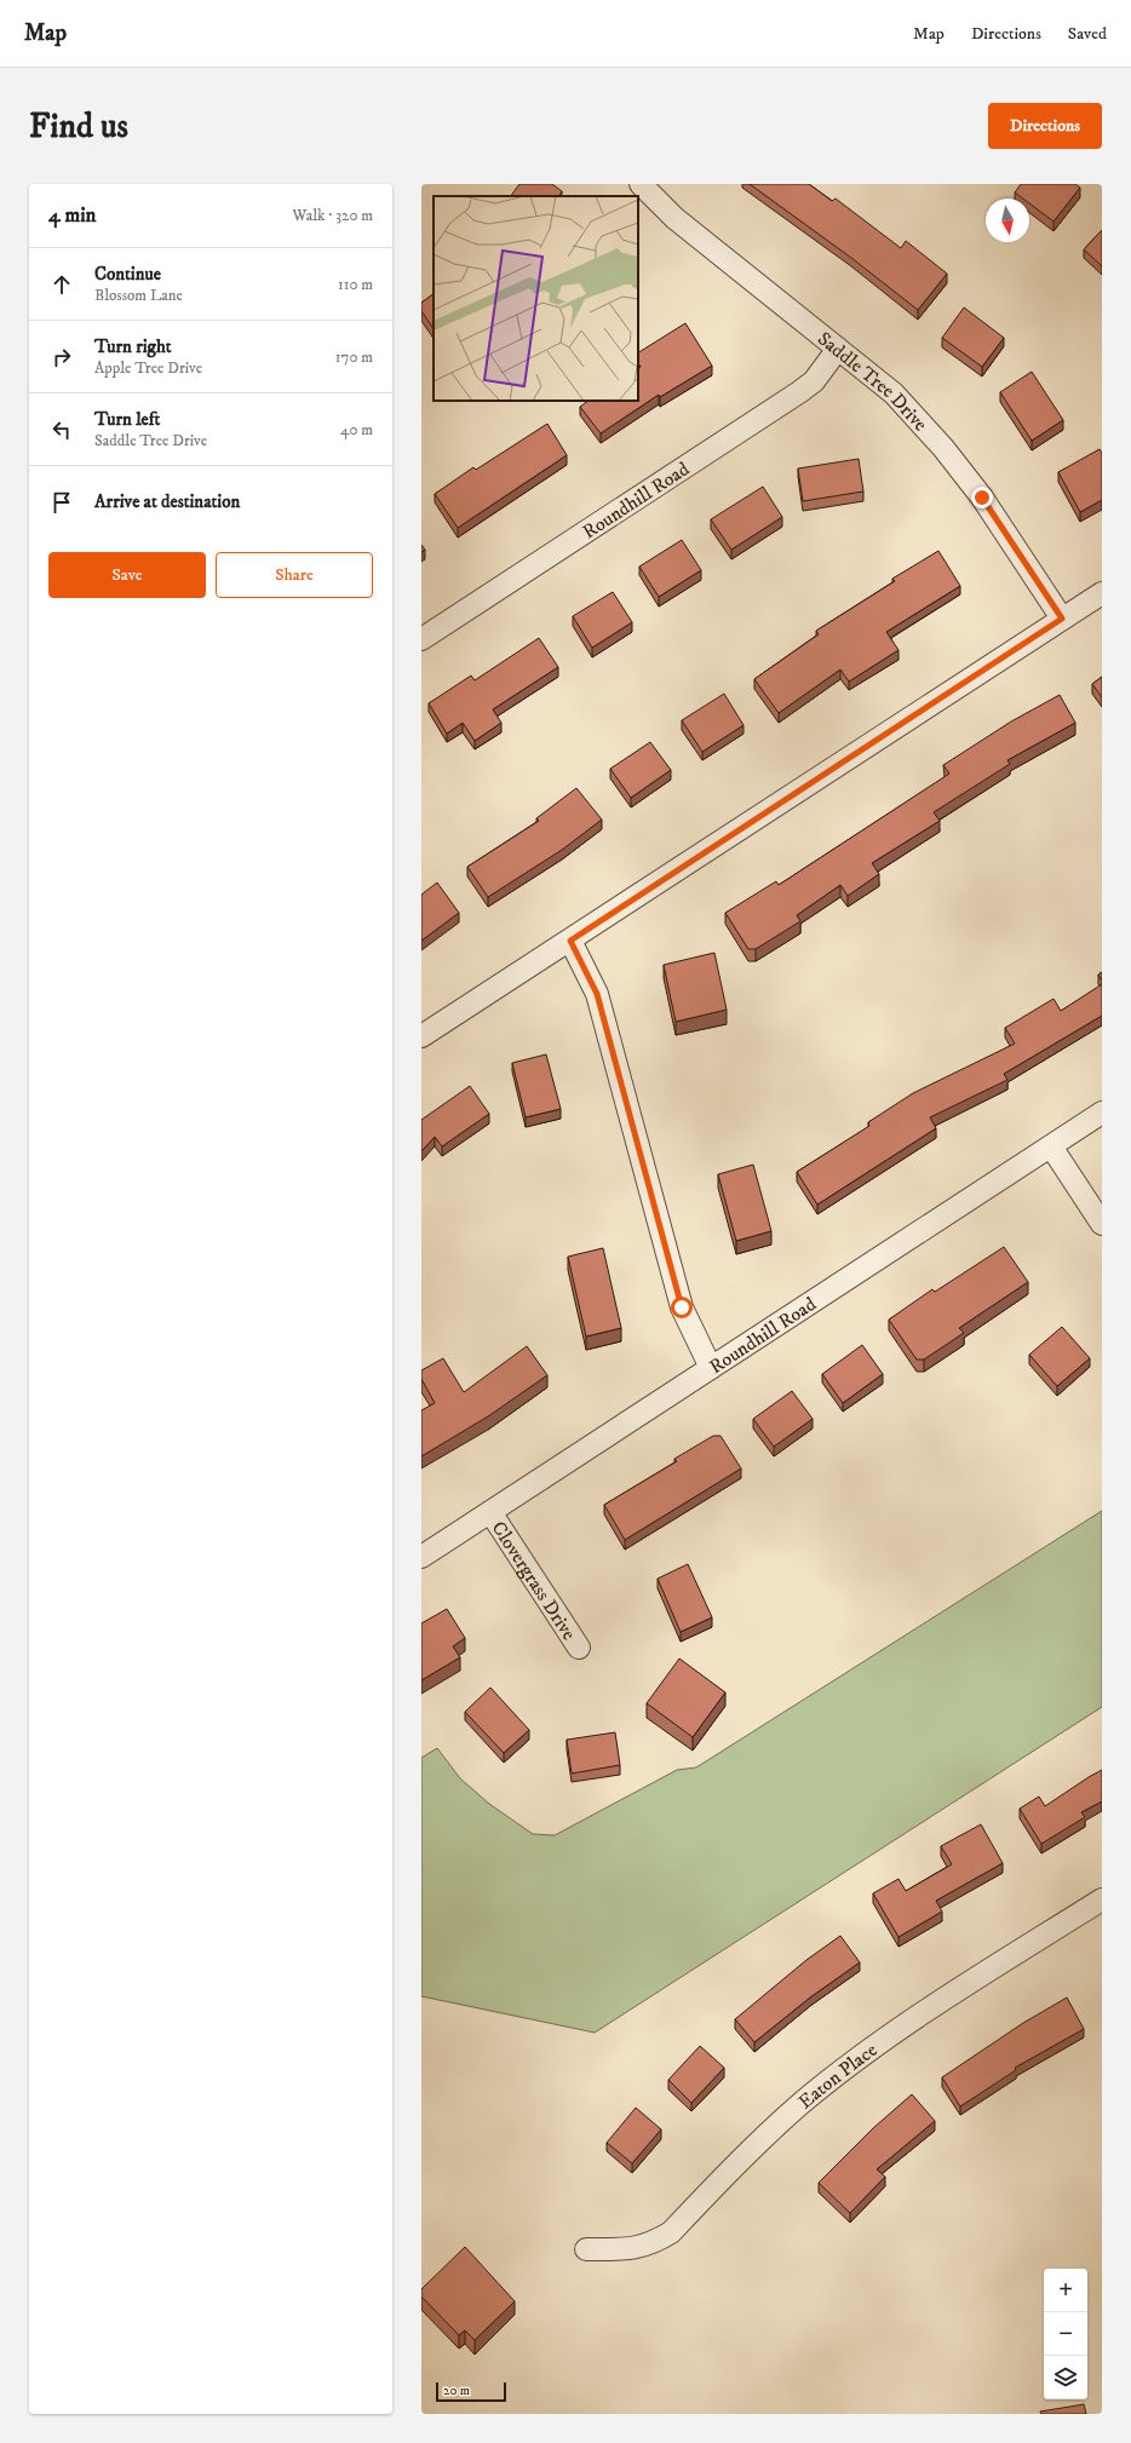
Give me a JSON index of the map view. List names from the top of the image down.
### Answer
{
  "streets": {
    "street": [
      "Saddle Tree Drive",
      "Roundhill Road",
      "Clovergrass Drive",
      "Eaton Place"
    ]
  },
  "crossings": [
    ["Saddle Tree Drive", "Roundhill Road"],
    ["Roundhill Road", "Clovergrass Drive"]
  ],
  "scale_bar": "20 m",
  "north": "bottom",
  "page": {
    "header": "Map",
    "nav": ["Map", "Directions", "Saved"],
    "buttons": [
      "Directions",
      ["Save", "Share"]
    ],
    "title": "Find us",
    "heading": ["4 min", "Walk · 320 m"],
    "list": [
      ["Continue", "Blossom Lane", "110 m"],
      ["Turn right", "Apple Tree Drive", "170 m"],
      ["Turn left", "Saddle Tree Drive", "40 m"],
      "Arrive at destination"
    ],
    "map_buttons": ["+", "−"],
    "scale": "20 m"
  }
}
